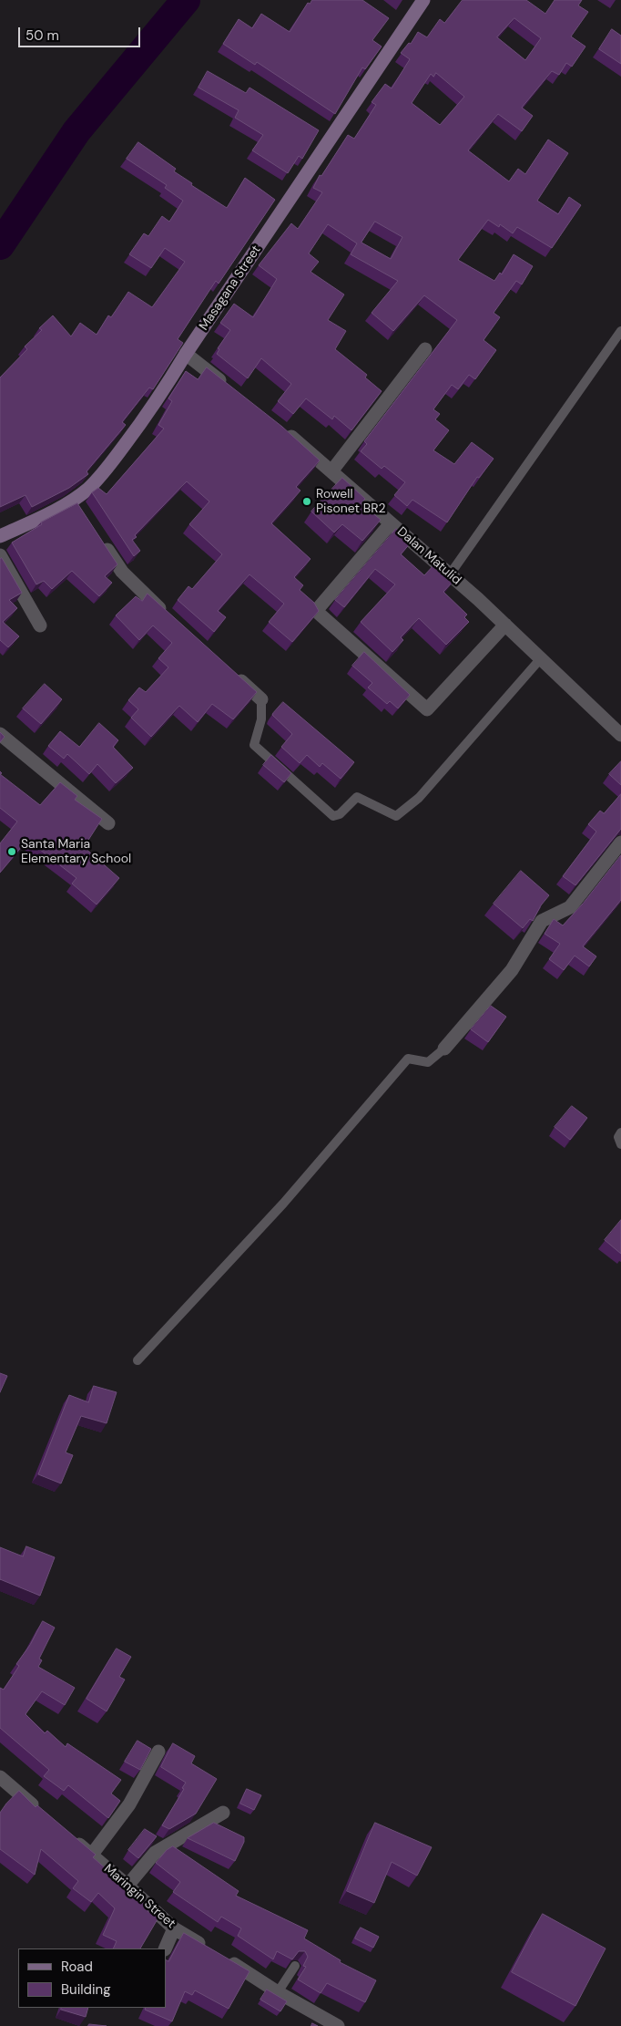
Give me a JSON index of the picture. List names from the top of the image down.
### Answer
{
  "streets": {
    "street": ["Masagana Street", "Dalan Matulid", "Maringin Street"]
  },
  "places": ["Rowell Pisonet BR2", "Santa Maria Elementary School"],
  "legend": ["Road", "Building"],
  "scale_bar": "50 m"
}
